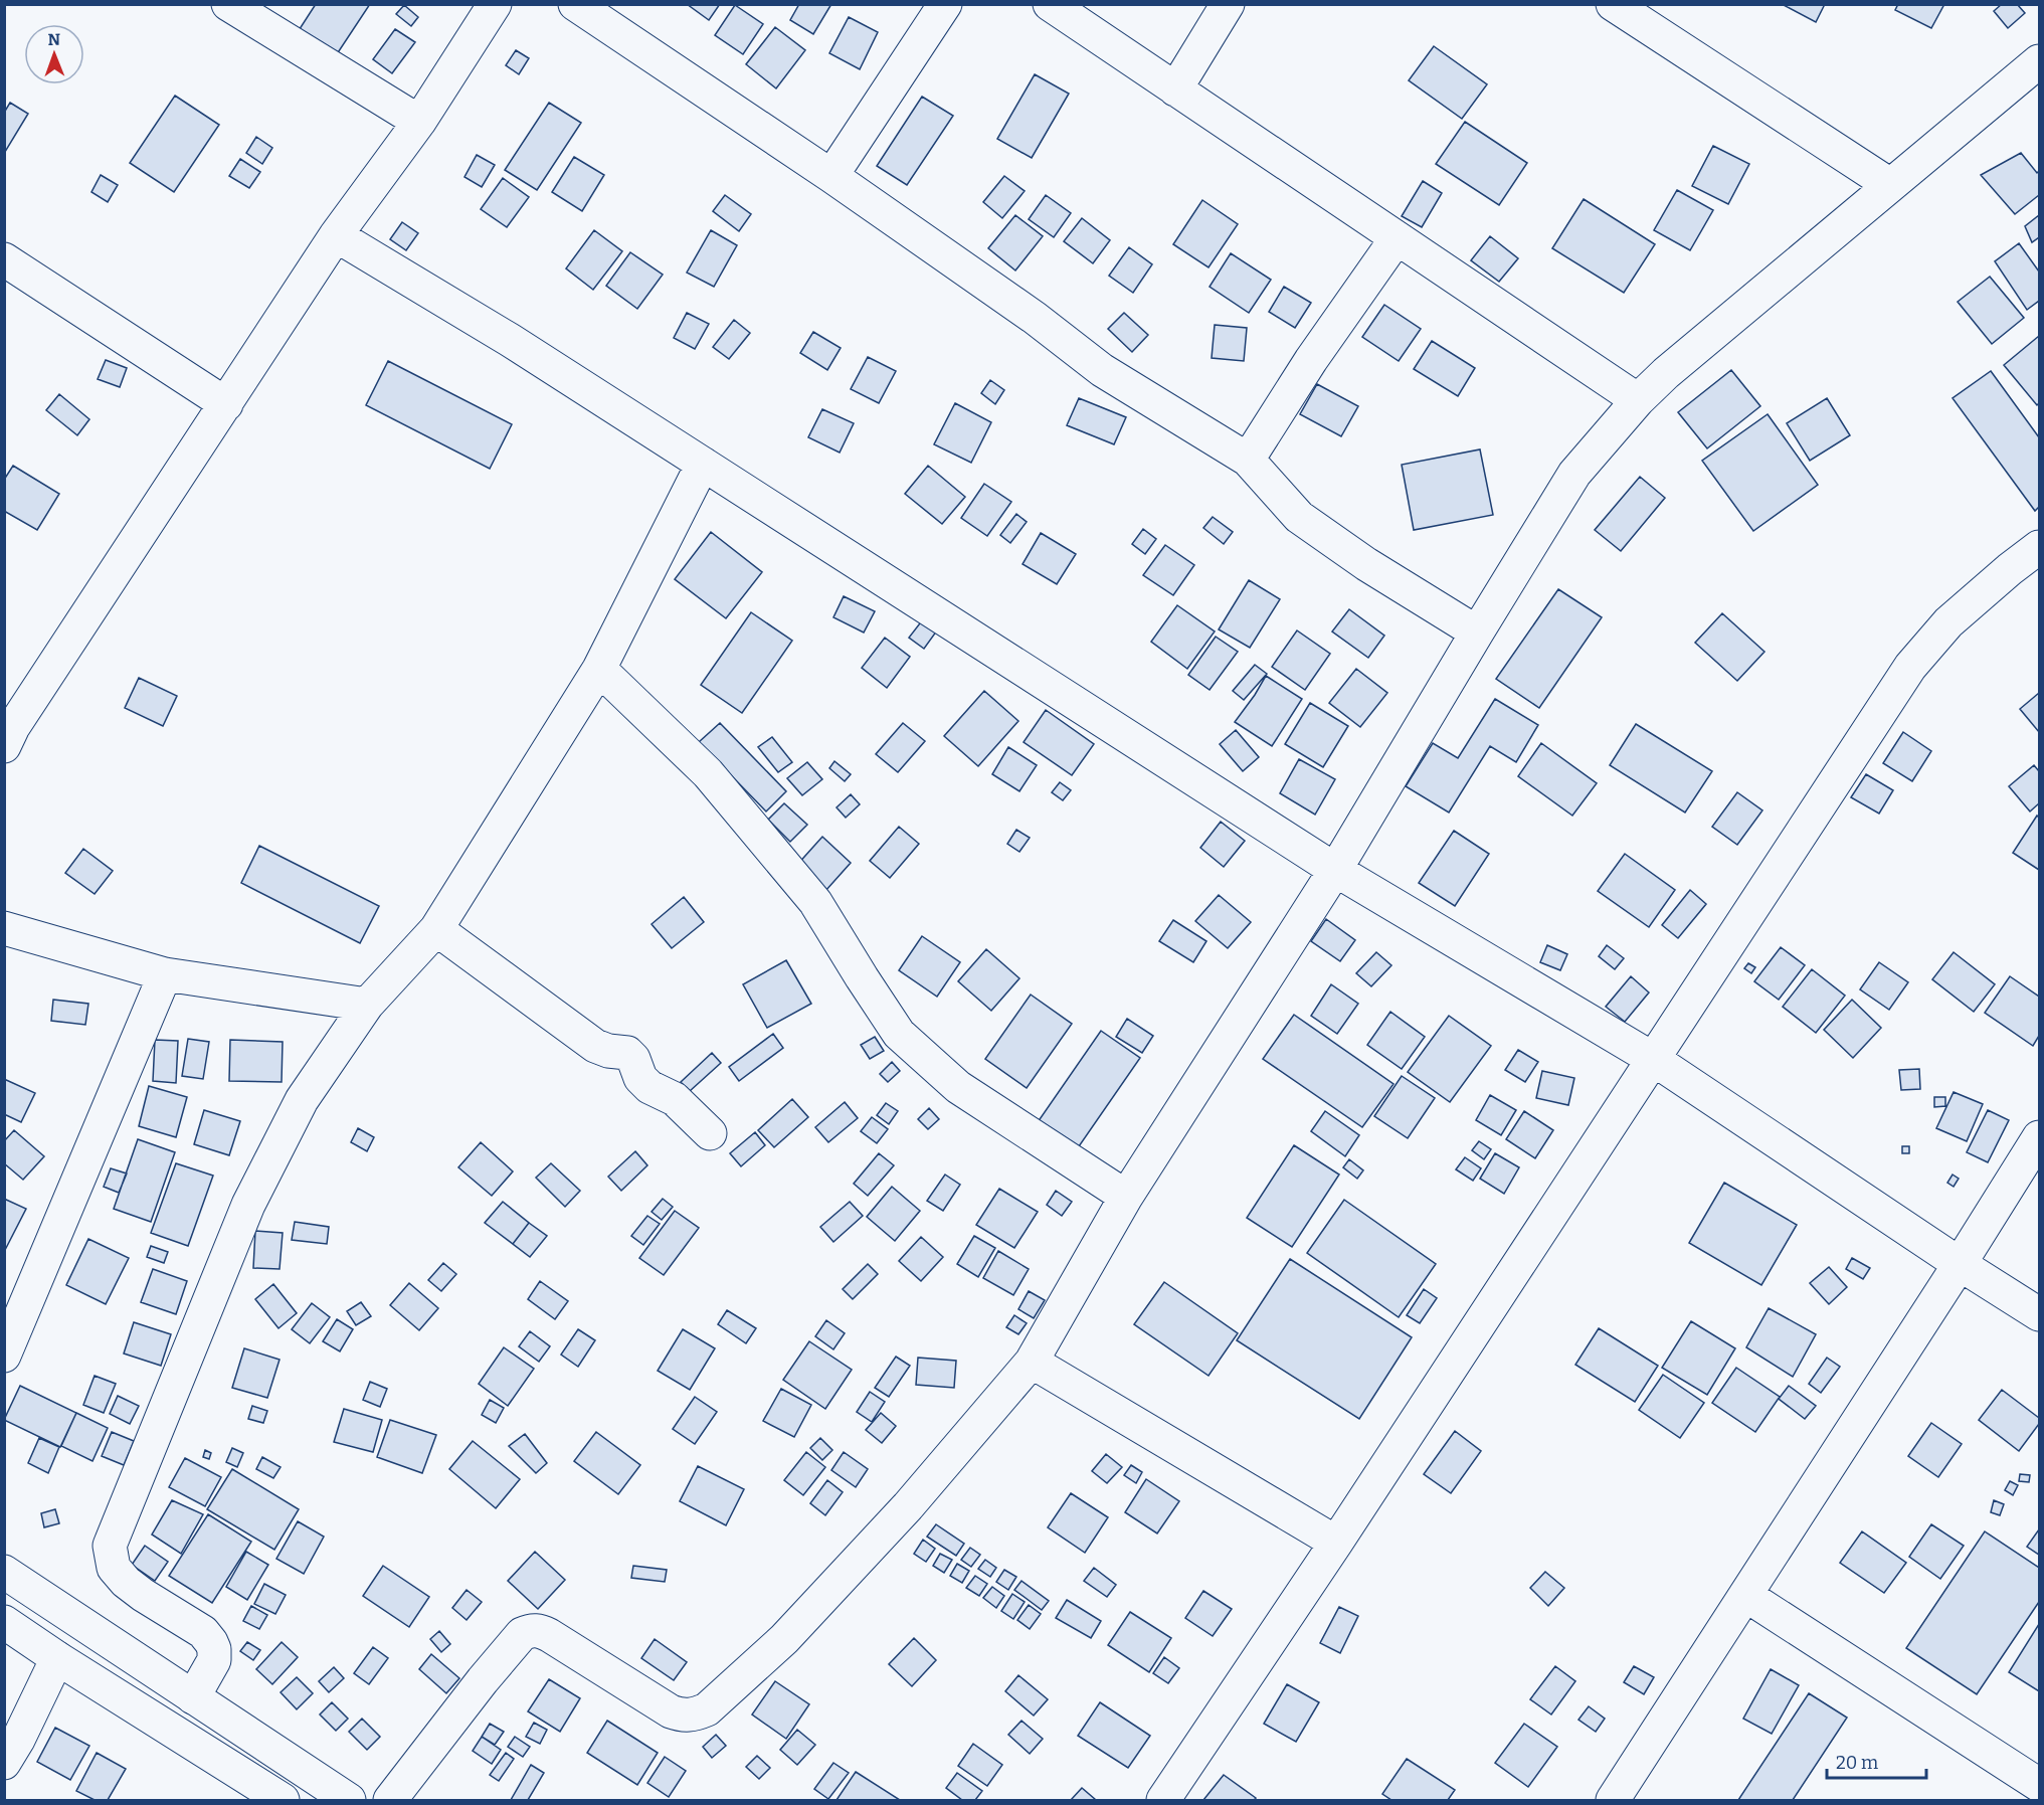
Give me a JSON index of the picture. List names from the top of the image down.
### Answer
{
  "scale_bar": "20 m",
  "north": "top"
}
